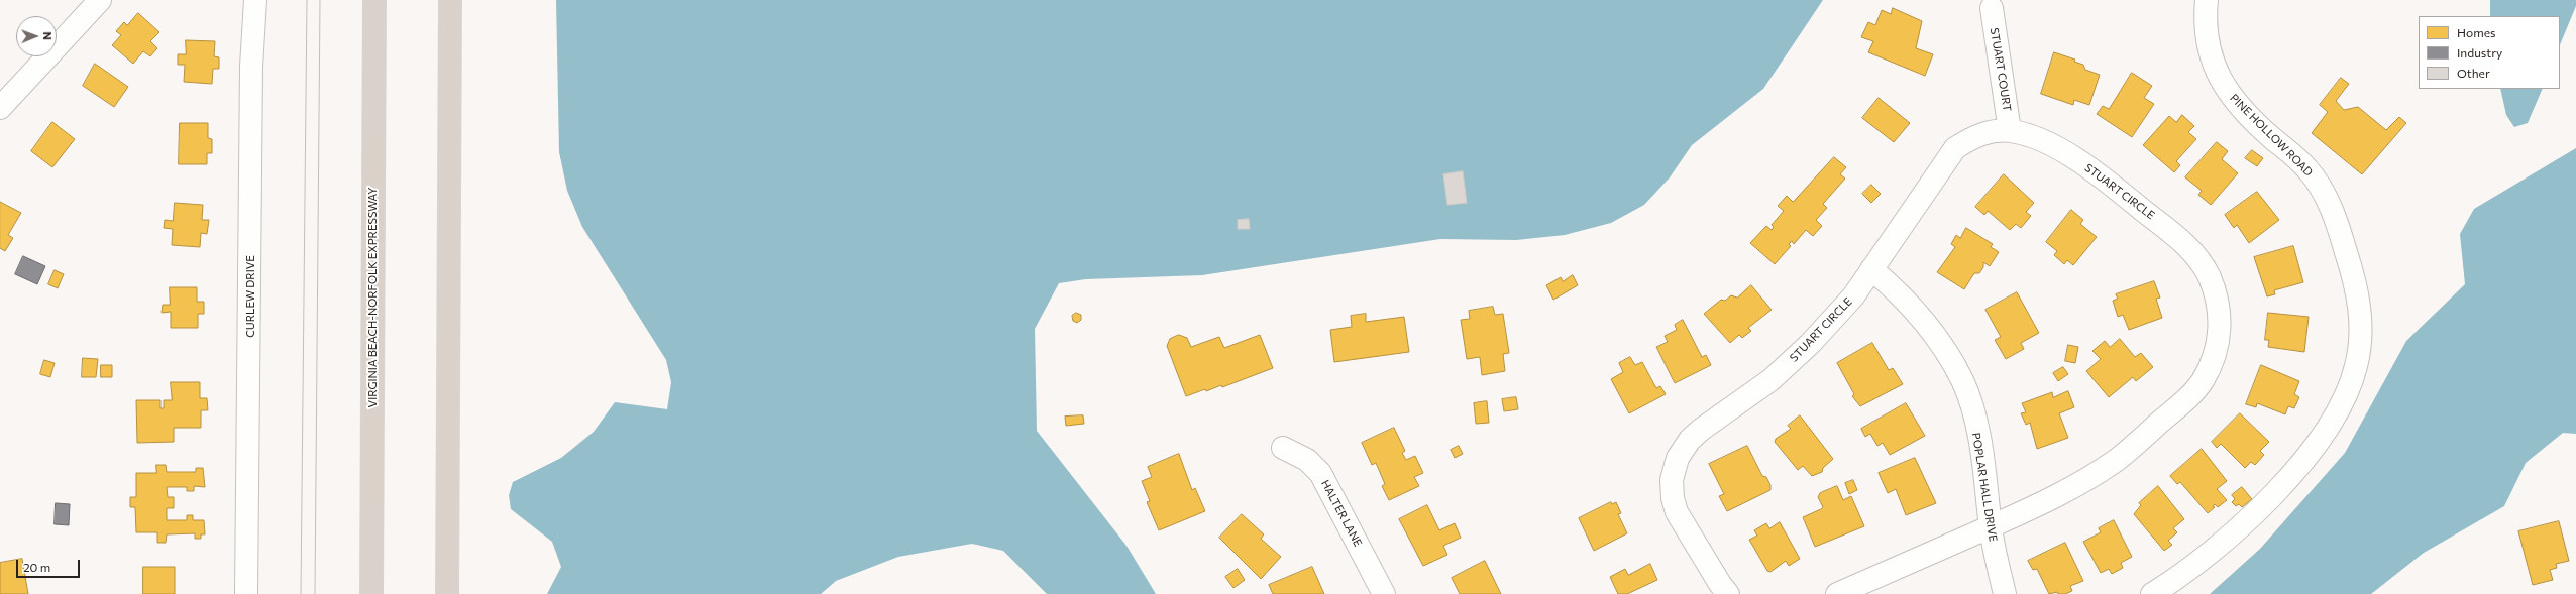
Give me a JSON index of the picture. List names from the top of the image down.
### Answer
{
  "streets": {
    "highway": ["VIRGINIA BEACH-NORFOLK EXPRESSWAY"],
    "street": [
      "STUART COURT",
      "PINE HOLLOW ROAD",
      "STUART CIRCLE",
      "CURLEW DRIVE",
      "POPLAR HALL DRIVE",
      "HALTER LANE"
    ]
  },
  "crossings": [
    ["STUART COURT", "STUART CIRCLE"],
    ["STUART CIRCLE", "POPLAR HALL DRIVE"]
  ],
  "legend": ["Homes", "Industry", "Other"],
  "scale_bar": "20 m",
  "north": "right"
}
